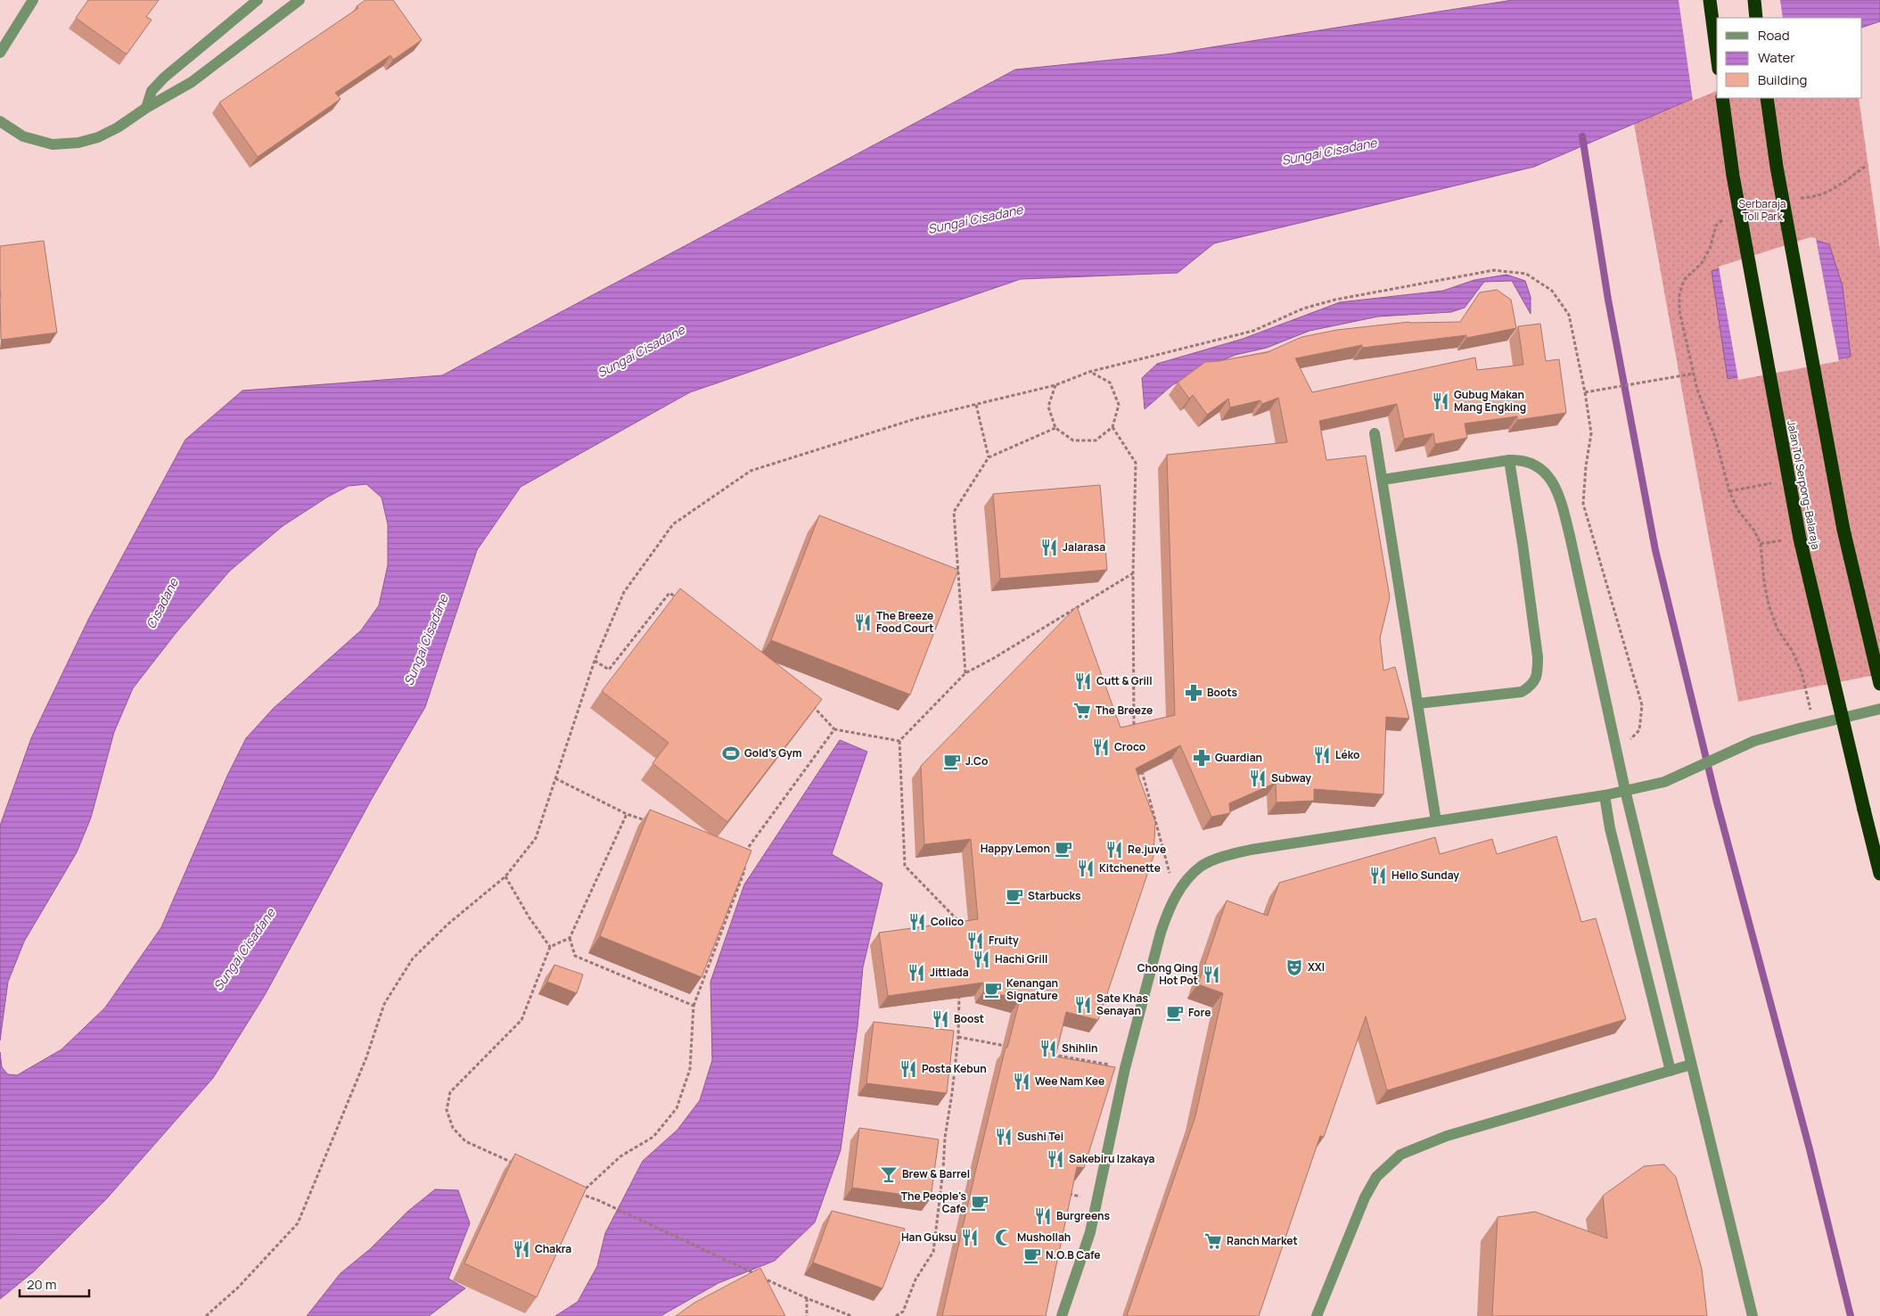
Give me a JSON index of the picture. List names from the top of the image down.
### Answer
{
  "streets": {
    "highway": ["Jalan Tol Serpong–Balaraja"]
  },
  "water": ["Sungai Cisadane", "Cisadane"],
  "parks": ["Serbaraja Toll Park"],
  "places": {
    "restaurant": [
      "Gubug Makan Mang Engking",
      "Jalarasa",
      "The Breeze Food Court",
      "Cutt & Grill",
      "Croco",
      "Léko",
      "Subway",
      "Re.juve",
      "Kitchenette",
      "Hello Sunday",
      "Colico",
      "Fruity",
      "Hachi Grill",
      "Jittlada",
      "Chong Qing Hot Pot",
      "Sate Khas Senayan",
      "Boost",
      "Shihlin",
      "Posta Kebun",
      "Wee Nam Kee",
      "Sushi Tei",
      "Sakebiru Izakaya",
      "Burgreens",
      "Han Guksu",
      "Chakra"
    ],
    "pharmacy": ["Boots", "Guardian"],
    "supermarket": ["The Breeze", "Ranch Market"],
    "sports": ["Gold's Gym"],
    "cafe": [
      "J.Co",
      "Happy Lemon",
      "Starbucks",
      "Kenangan Signature",
      "Fore",
      "The People's Cafe",
      "N.O.B Cafe"
    ],
    "theatre": ["XXI"],
    "bar": ["Brew & Barrel"],
    "mosque": ["Mushollah"]
  },
  "legend": ["Road", "Water", "Building"],
  "scale_bar": "20 m"
}
